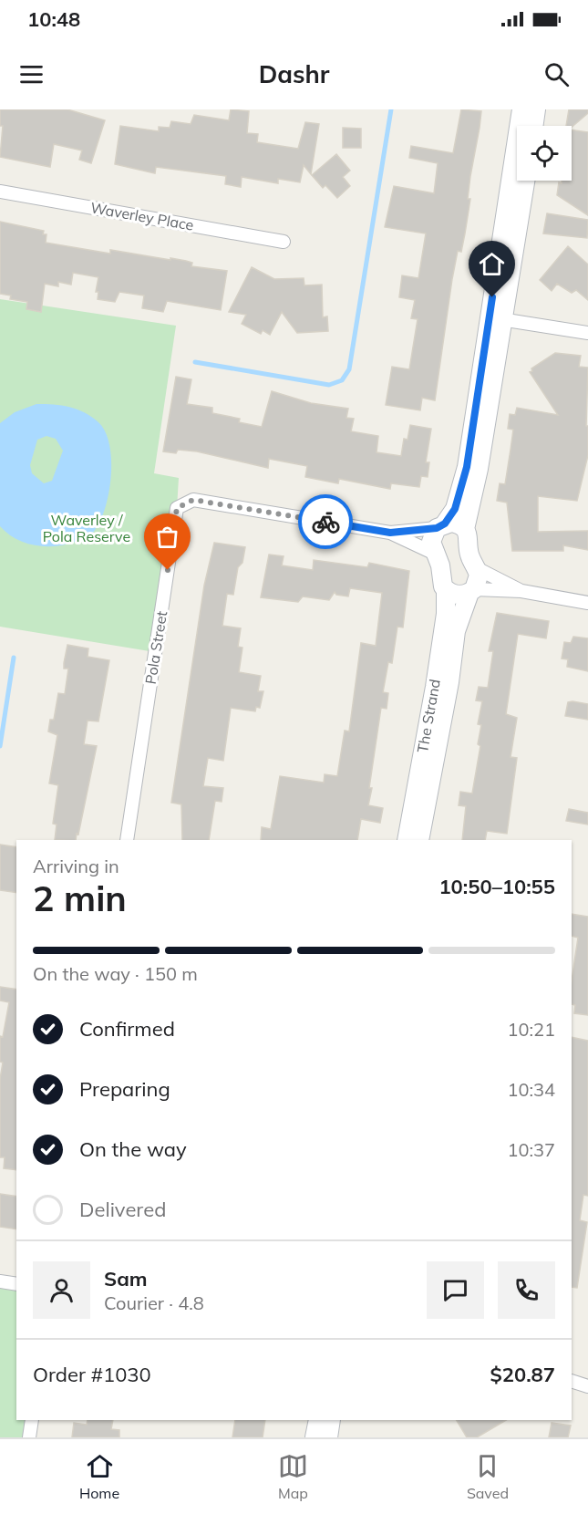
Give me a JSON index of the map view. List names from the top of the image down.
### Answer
{
  "streets": {
    "street": ["Waverley Place", "Pola Street", "The Strand"]
  },
  "crossings": [
    ["Pola Street", "The Strand"]
  ],
  "parks": ["Waverley / Pola Reserve"],
  "page": {
    "status": "10:48",
    "header": "Dashr",
    "heading": ["2 min", "Arriving in", "10:50–10:55"],
    "panel": [
      "Sam",
      "Courier · 4.8",
      "Order #1030",
      "$20.87"
    ],
    "bar": "On the way · 150 m",
    "list": [
      ["Confirmed", "10:21"],
      ["Preparing", "10:34"],
      ["On the way", "10:37"],
      "Delivered"
    ],
    "tabs": ["Home", "Map", "Saved"]
  }
}
